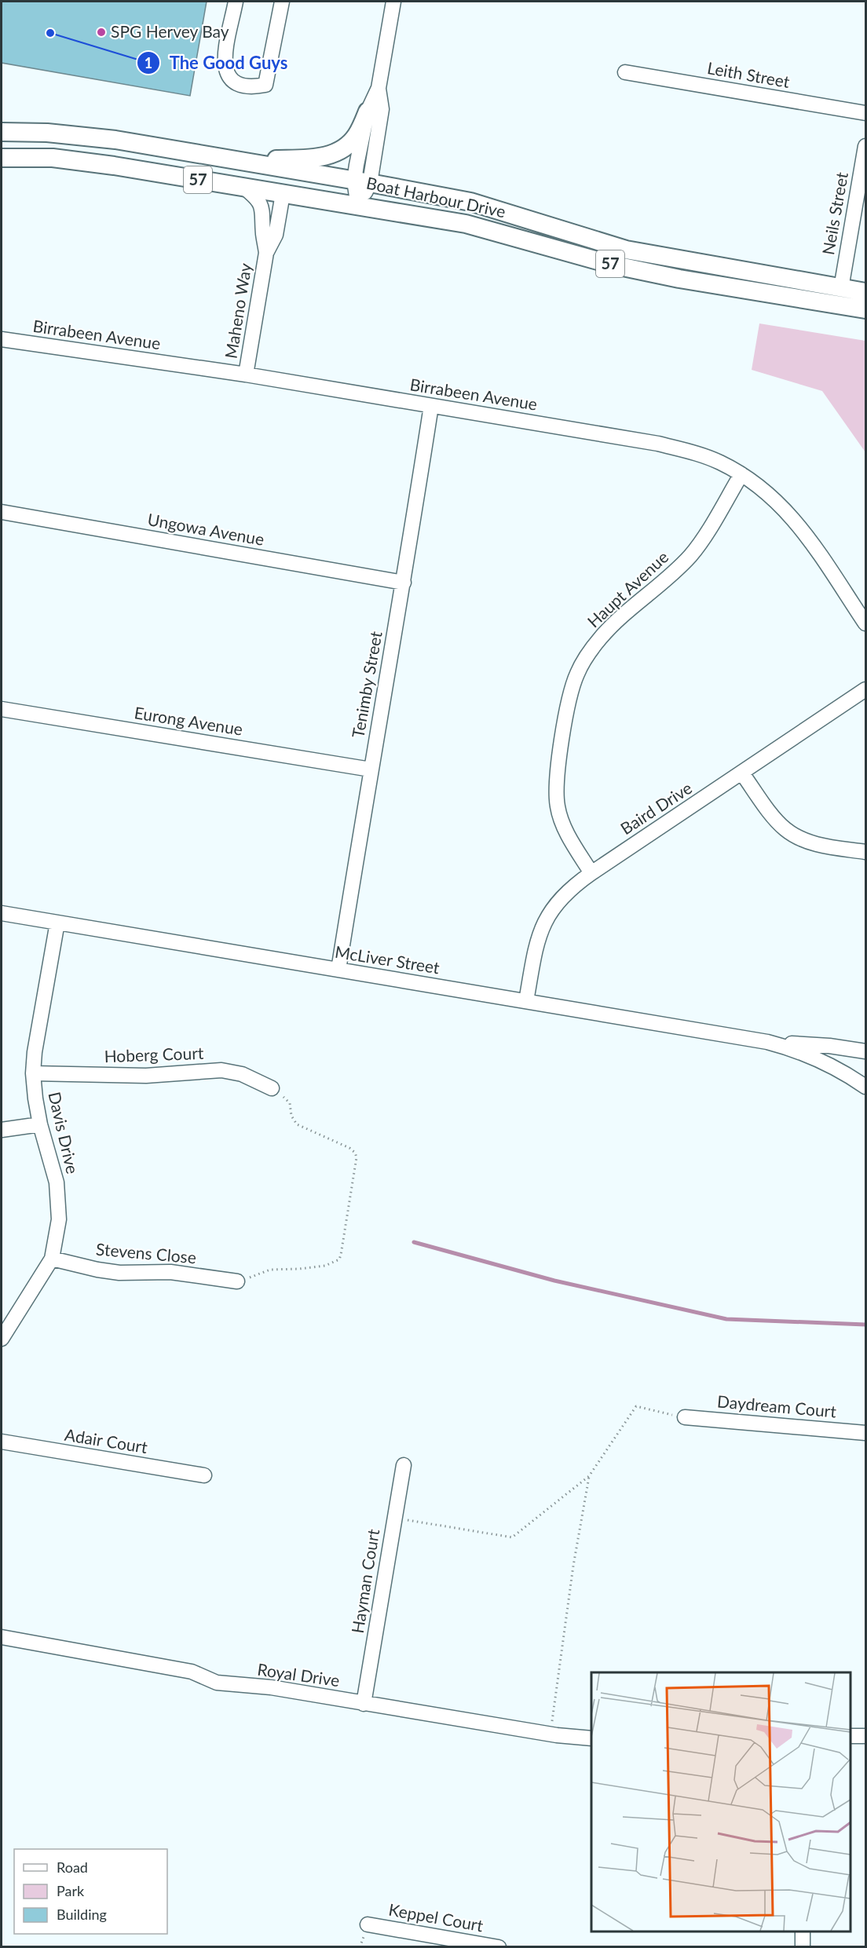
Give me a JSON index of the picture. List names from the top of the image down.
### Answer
{
  "streets": {
    "main road": ["57", "Boat Harbour Drive"],
    "street": [
      "Leith Street",
      "Neils Street",
      "Maheno Way",
      "Birrabeen Avenue",
      "Ungowa Avenue",
      "Haupt Avenue",
      "Tenimby Street",
      "Eurong Avenue",
      "Baird Drive",
      "McLiver Street",
      "Hoberg Court",
      "Davis Drive",
      "Stevens Close",
      "Daydream Court",
      "Adair Court",
      "Hayman Court",
      "Royal Drive",
      "Keppel Court"
    ]
  },
  "crossings": [
    ["Boat Harbour Drive", "Neils Street"],
    ["Boat Harbour Drive", "Maheno Way"],
    ["Maheno Way", "Birrabeen Avenue"],
    ["Birrabeen Avenue", "Haupt Avenue"],
    ["Birrabeen Avenue", "Tenimby Street"],
    ["Ungowa Avenue", "Tenimby Street"],
    ["Haupt Avenue", "Baird Drive"],
    ["Tenimby Street", "Eurong Avenue"],
    ["Tenimby Street", "McLiver Street"],
    ["Baird Drive", "McLiver Street"],
    ["McLiver Street", "Davis Drive"],
    ["Hoberg Court", "Davis Drive"],
    ["Davis Drive", "Stevens Close"],
    ["Hayman Court", "Royal Drive"]
  ],
  "places": ["SPG Hervey Bay", "The Good Guys"],
  "legend": ["Road", "Park", "Building"]
}
